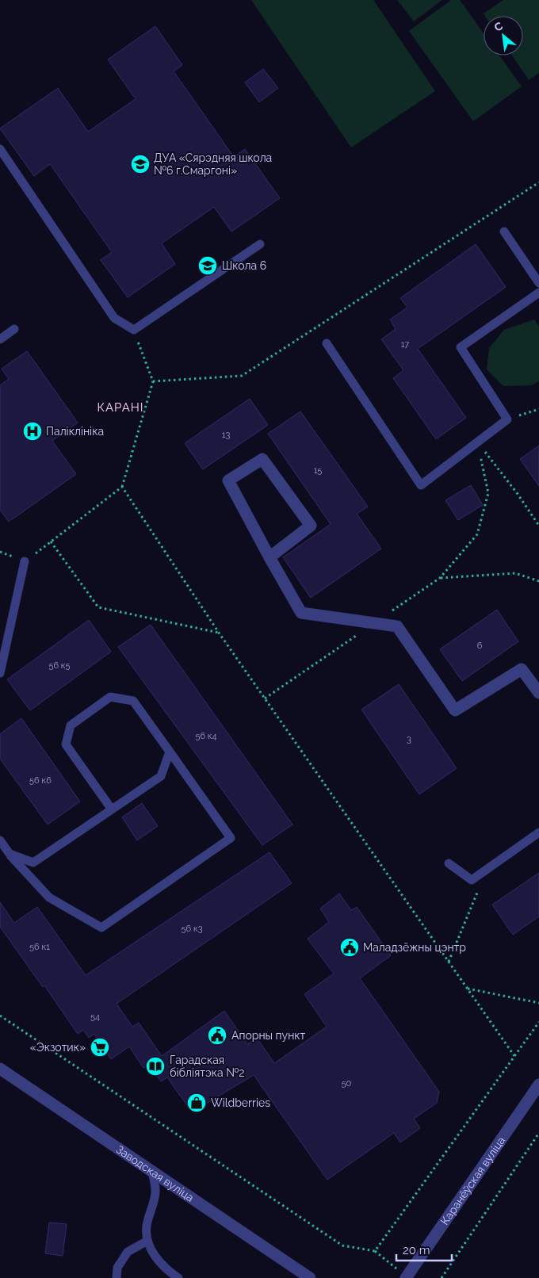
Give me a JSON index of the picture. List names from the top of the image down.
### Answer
{
  "streets": {
    "street": ["Заводская вуліца", "Каранёўская вуліца"]
  },
  "districts": ["КАРАНІ"],
  "places": {
    "school or university": ["ДУА «Сярэдняя школа №6 г.Смаргоні»", "Школа 6"],
    "hospital": ["Паліклініка"],
    "public building": ["Маладзёжны цэнтр", "Апорны пункт"],
    "supermarket": ["«Экзотик»"],
    "library": ["Гарадская бібліятэка №2"],
    "shop": ["Wildberries"]
  },
  "house_numbers": [
    "17",
    "13",
    "15",
    "6",
    "56 к5",
    "56 к4",
    "3",
    "56 к6",
    "56 к3",
    "56 к1",
    "54",
    "50"
  ],
  "scale_bar": "20 m",
  "north": "top left"
}
